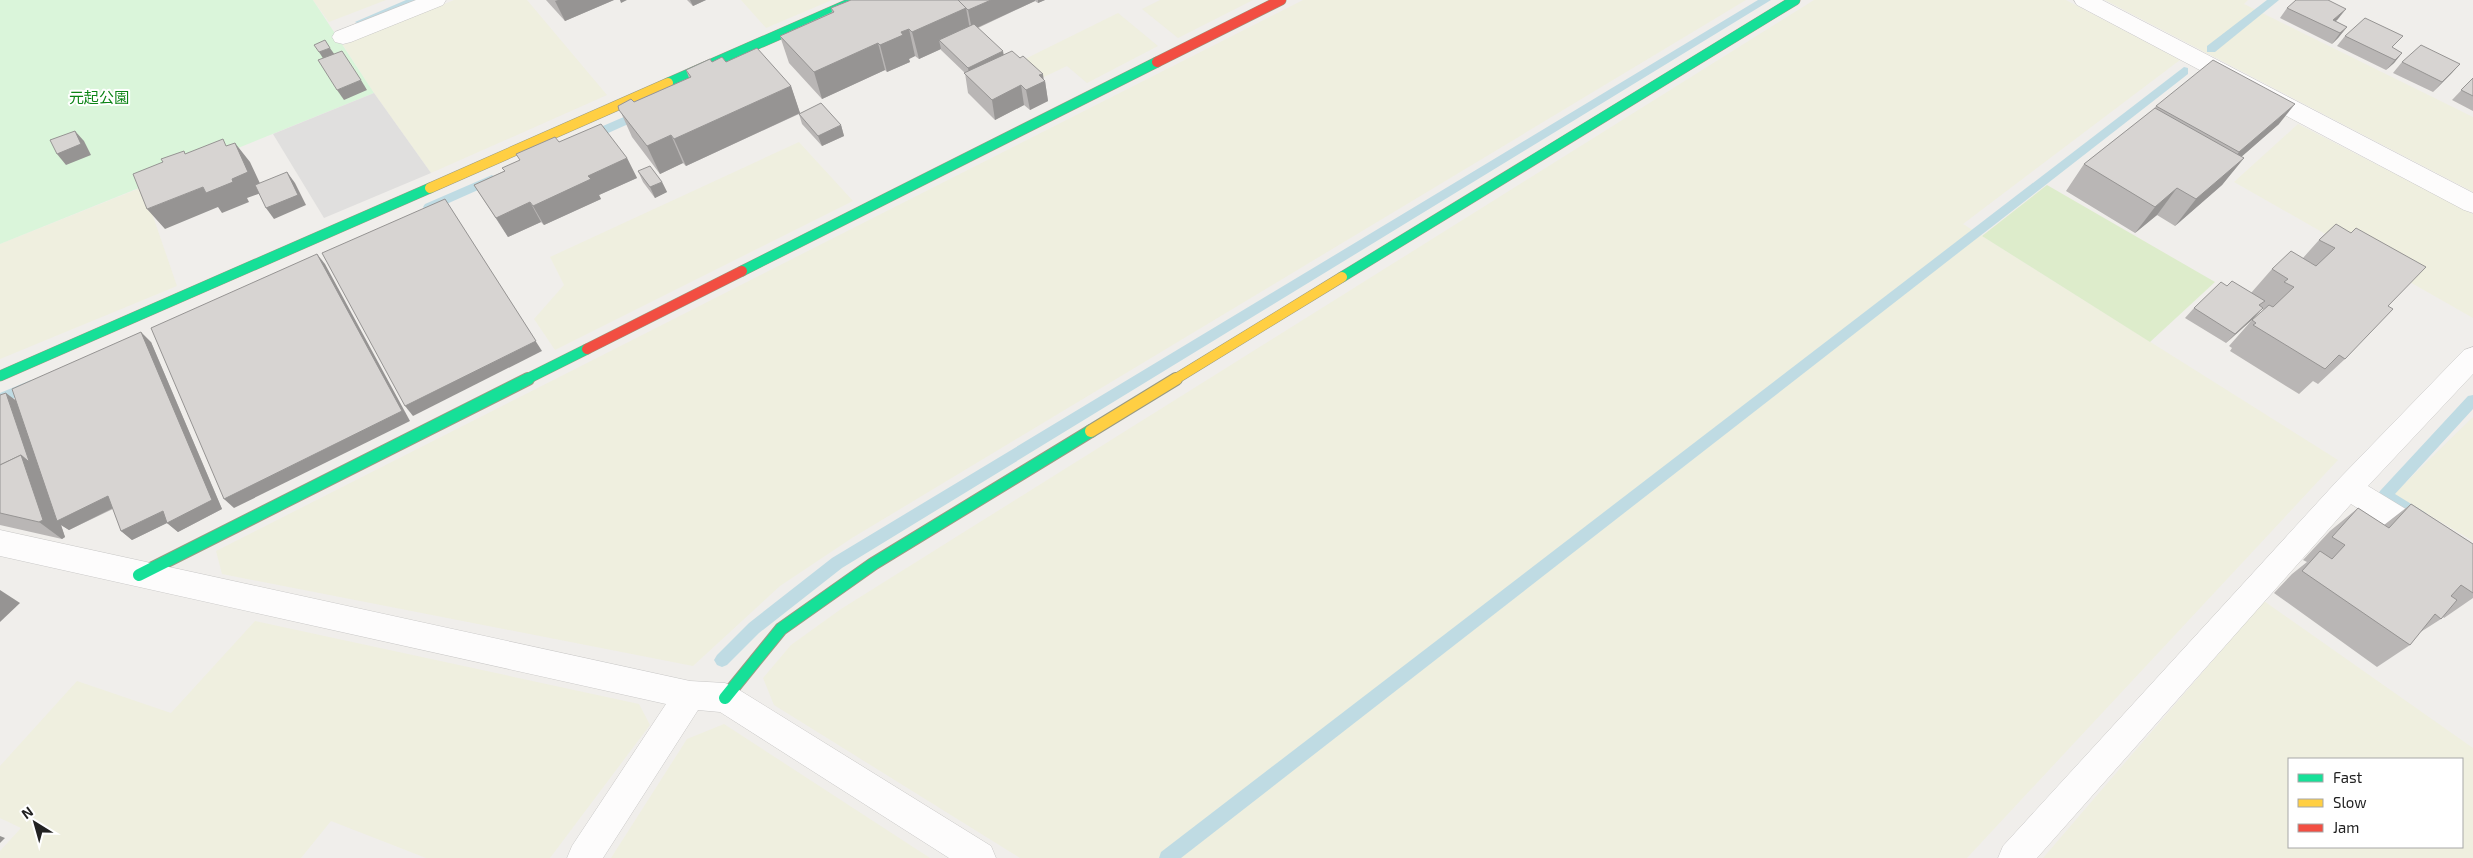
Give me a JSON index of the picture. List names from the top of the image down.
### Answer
{
  "parks": ["元起公園"],
  "legend": ["Fast", "Slow", "Jam"],
  "north": "top left"
}
